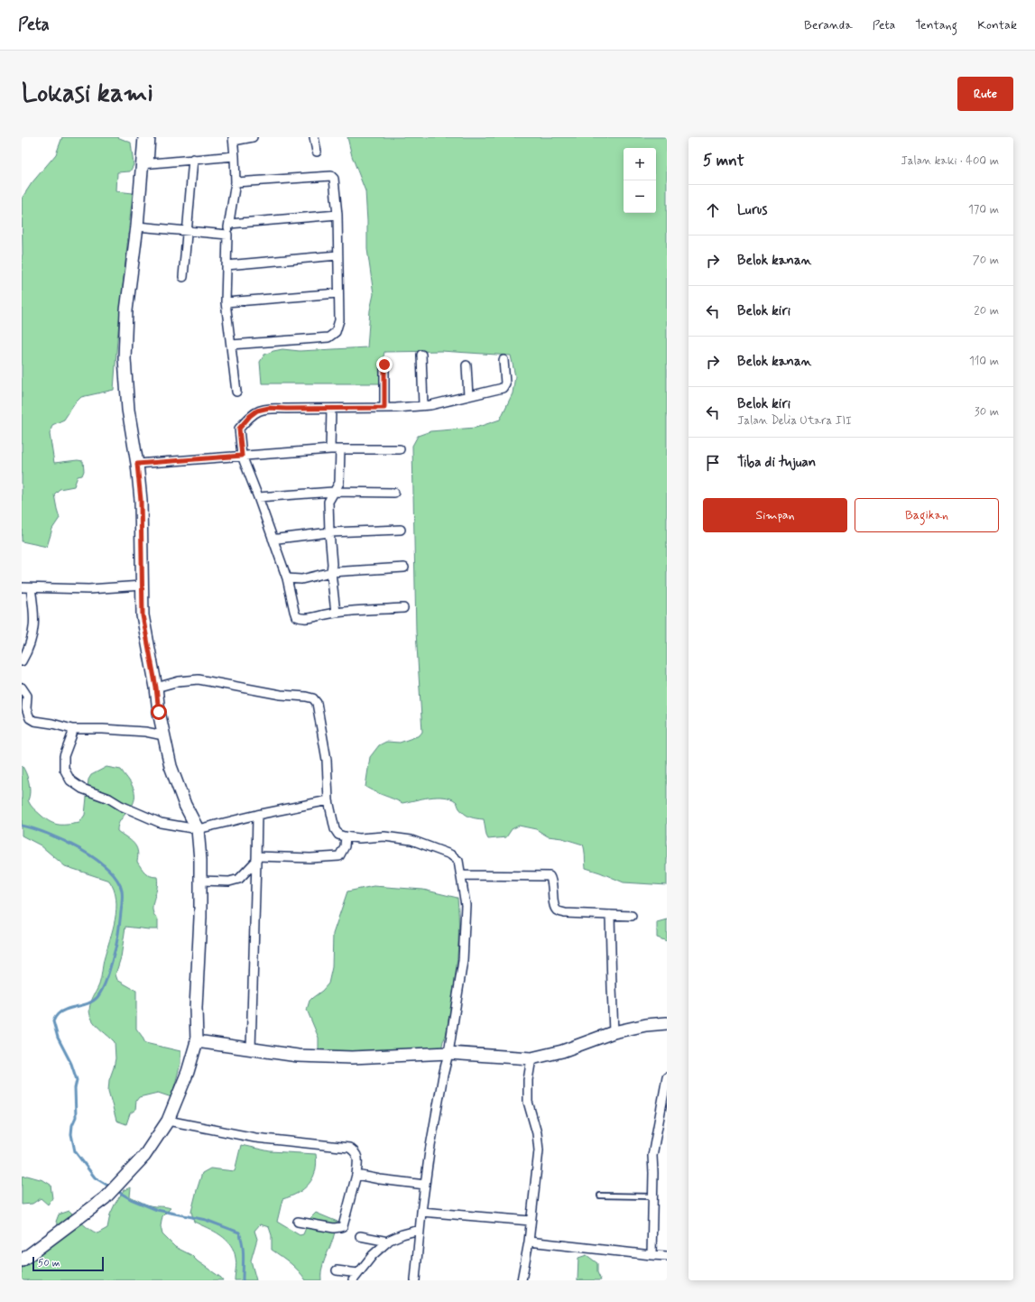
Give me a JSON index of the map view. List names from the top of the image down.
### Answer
{
  "scale_bar": "50 m",
  "page": {
    "header": "Peta",
    "nav": [
      "Beranda",
      "Peta",
      "Tentang",
      "Kontak"
    ],
    "buttons": [
      "Rute",
      ["Simpan", "Bagikan"]
    ],
    "title": "Lokasi kami",
    "heading": ["5 mnt", "Jalan kaki · 400 m"],
    "map_buttons": ["+", "−"],
    "list": [
      ["Lurus", "170 m"],
      ["Belok kanan", "70 m"],
      ["Belok kiri", "20 m"],
      ["Belok kanan", "110 m"],
      ["Belok kiri", "Jalan Delia Utara III", "30 m"],
      "Tiba di tujuan"
    ],
    "scale": "50 m"
  }
}
